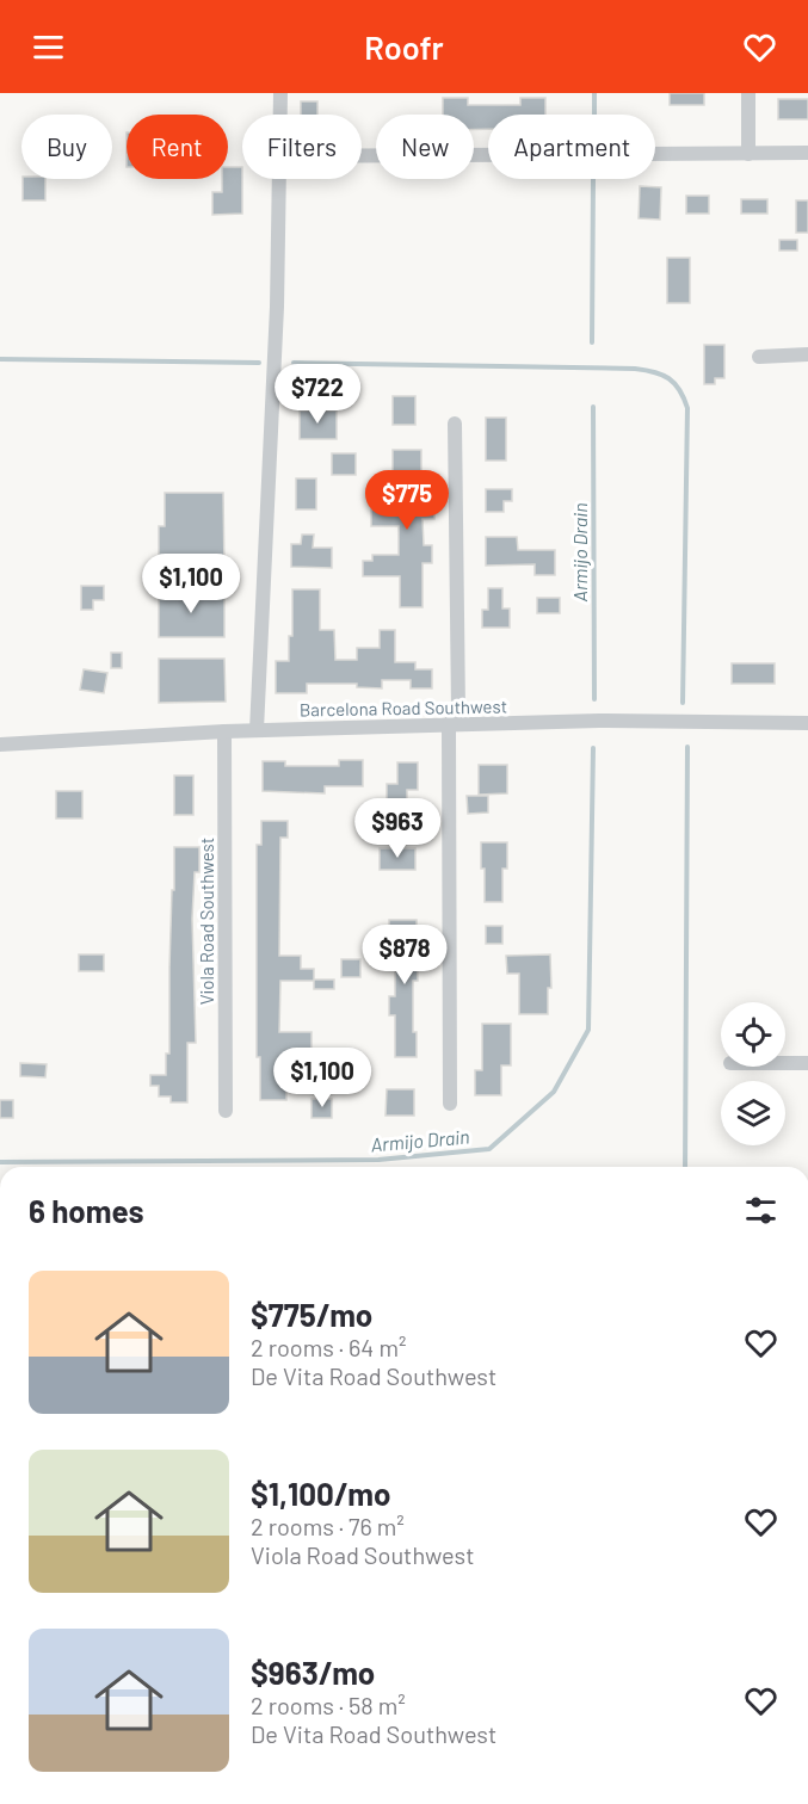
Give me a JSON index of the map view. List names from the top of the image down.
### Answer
{
  "streets": {
    "street": ["Barcelona Road Southwest", "Viola Road Southwest"]
  },
  "crossings": [
    ["Barcelona Road Southwest", "Viola Road Southwest"]
  ],
  "water": ["Armijo Drain"],
  "page": {
    "header": "Roofr",
    "chip": [
      "Buy",
      "Rent",
      "Filters",
      "New",
      "Apartment"
    ],
    "price": [
      "$722",
      "$775",
      "$1,100",
      "$963",
      "$878",
      "$1,100"
    ],
    "heading": "6 homes",
    "list": [
      {
        "name": "$775/mo",
        "note": "2 rooms · 64 m² · De Vita Road Southwest"
      },
      {
        "name": "$1,100/mo",
        "note": "2 rooms · 76 m² · Viola Road Southwest"
      },
      {
        "name": "$963/mo",
        "note": "2 rooms · 58 m² · De Vita Road Southwest"
      }
    ]
  }
}
